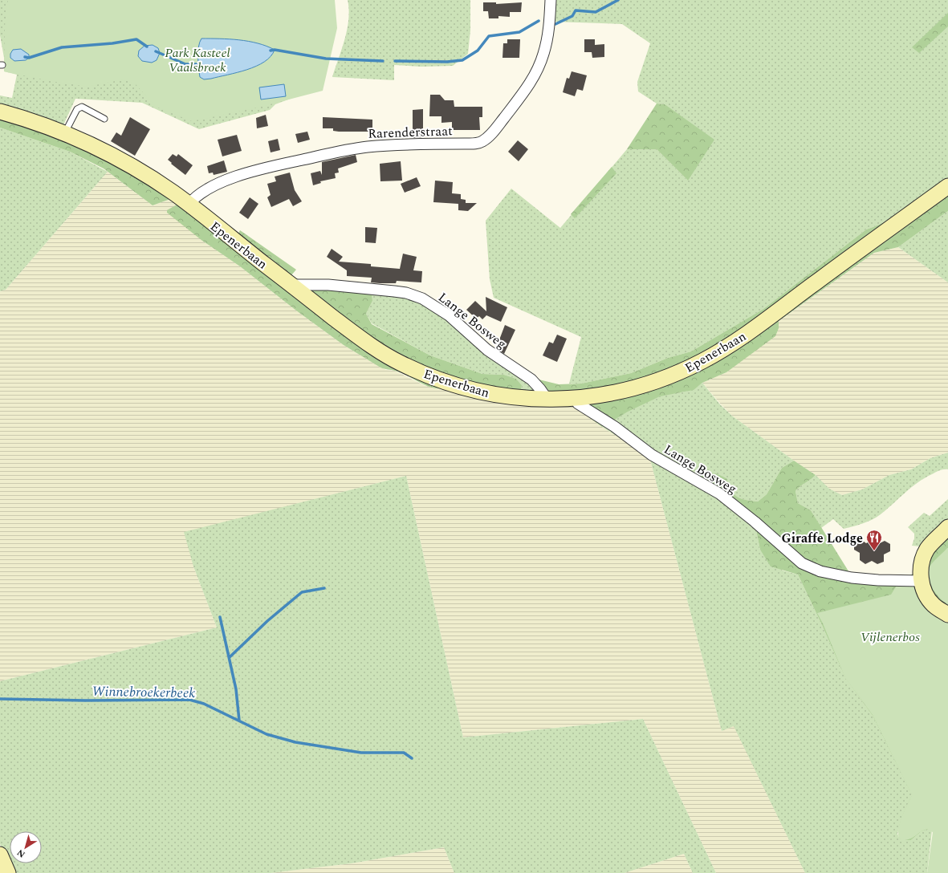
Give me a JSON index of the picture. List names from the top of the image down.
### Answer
{
  "streets": {
    "street": ["Rarenderstraat", "Epenerbaan", "Lange Bosweg"]
  },
  "crossings": [
    ["Rarenderstraat", "Epenerbaan"],
    ["Epenerbaan", "Lange Bosweg"]
  ],
  "water": ["Winnebroekerbeek"],
  "parks": ["Park Kasteel Vaalsbroek", "Vijlenerbos"],
  "places": {
    "restaurant": ["Giraffe Lodge"]
  },
  "north": "bottom left"
}
